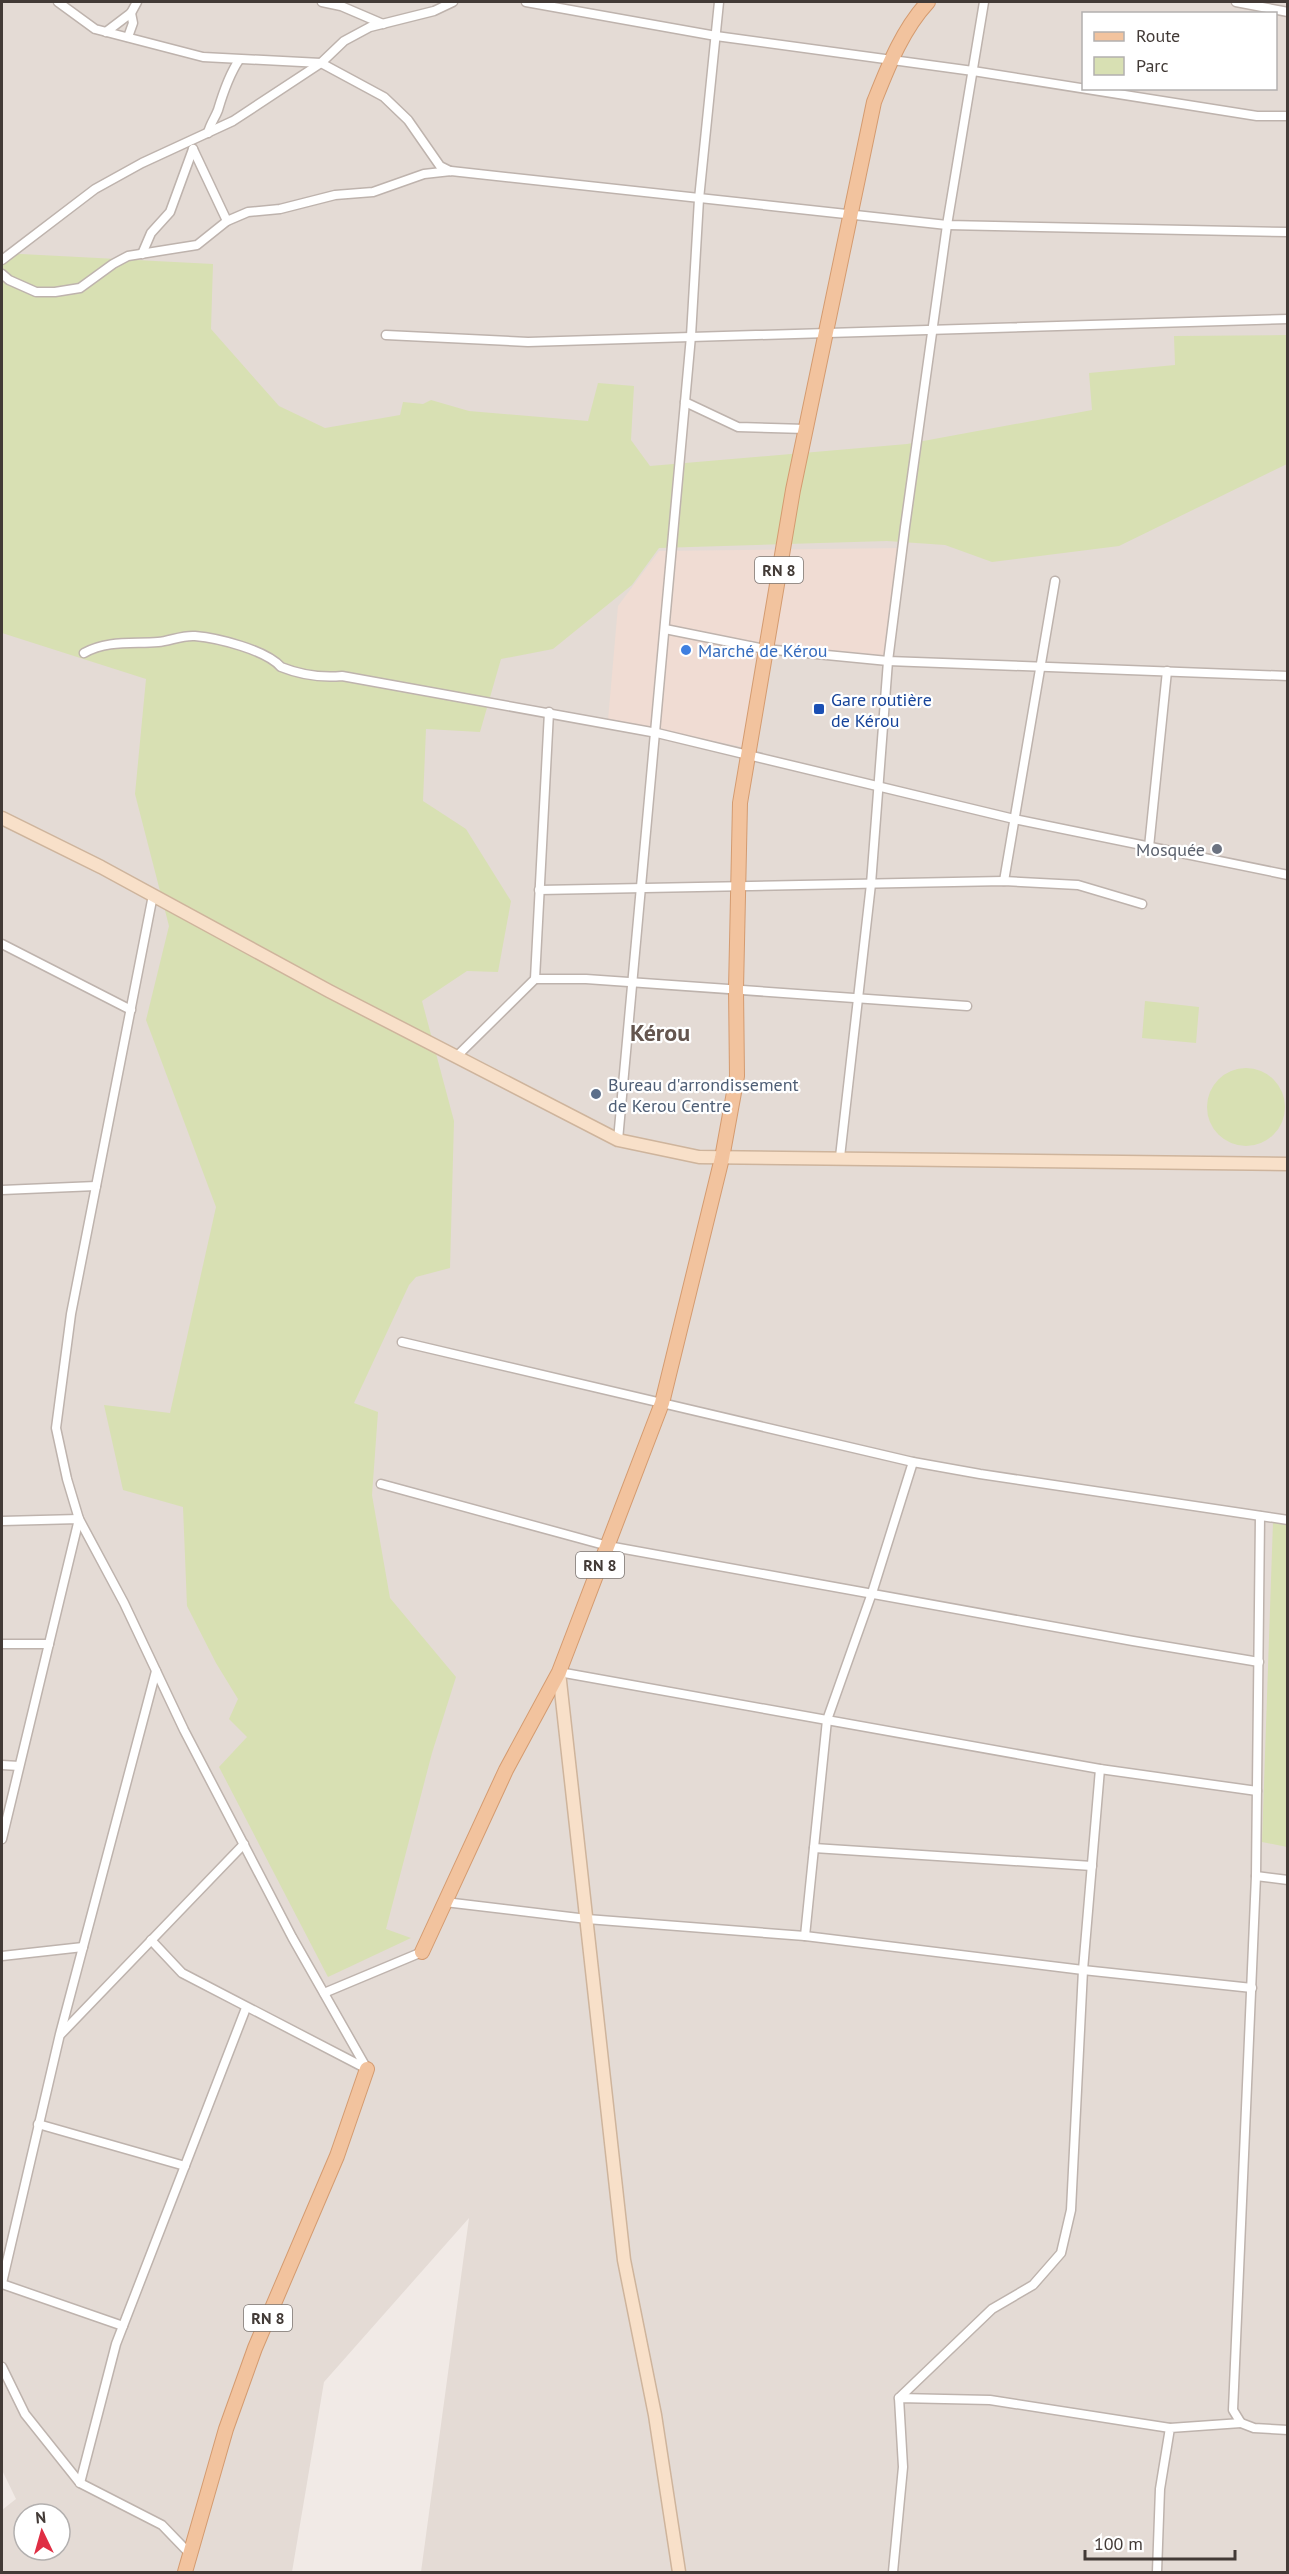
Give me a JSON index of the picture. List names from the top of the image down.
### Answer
{
  "streets": {
    "main road": ["RN 8"]
  },
  "districts": ["Kérou"],
  "places": {
    "other": ["Marché de Kérou", "Mosquée", "Bureau d'arrondissement de Kerou Centre"],
    "transit": ["Gare routière de Kérou"]
  },
  "legend": ["Route", "Parc"],
  "scale_bar": "100 m",
  "north": "top"
}
